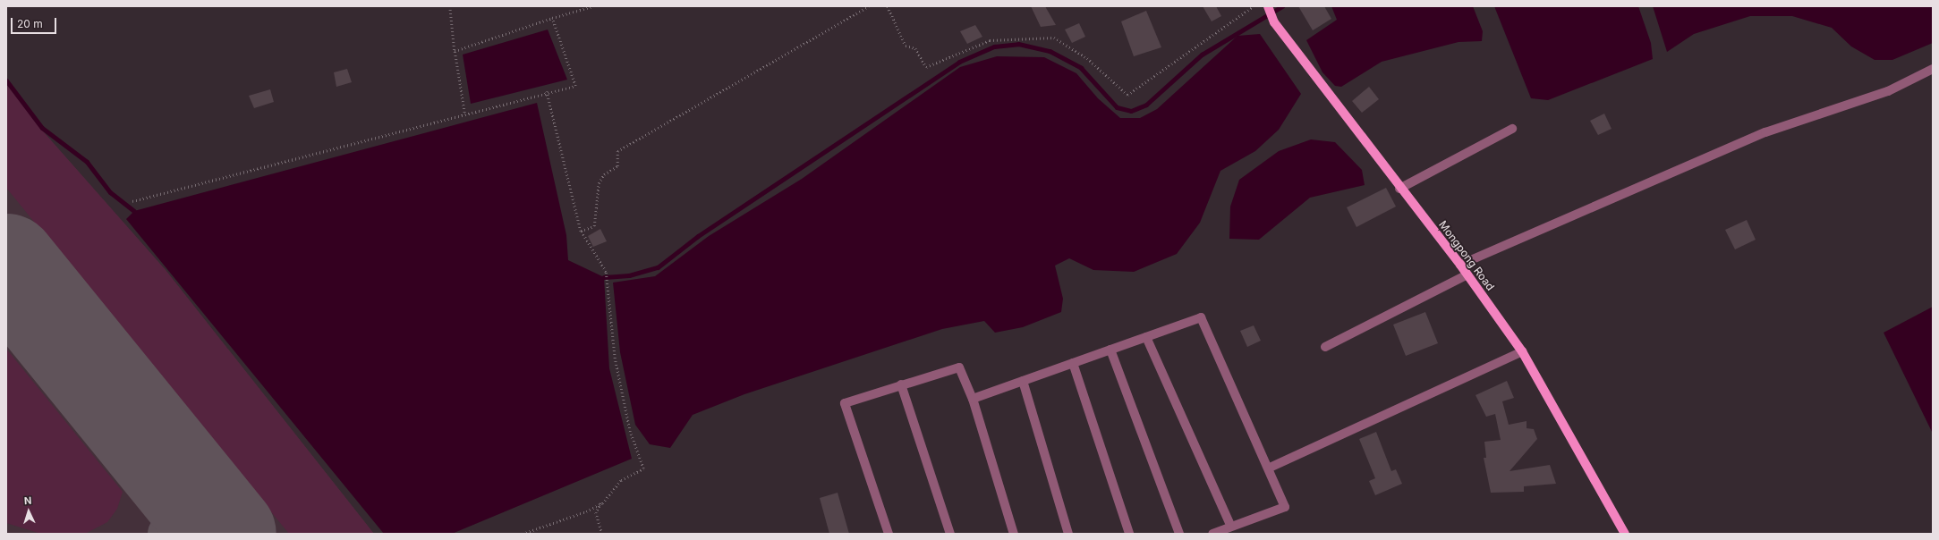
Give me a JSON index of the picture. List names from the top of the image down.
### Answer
{
  "streets": {
    "main road": ["Mongpong Road"]
  },
  "scale_bar": "20 m",
  "north": "top"
}
